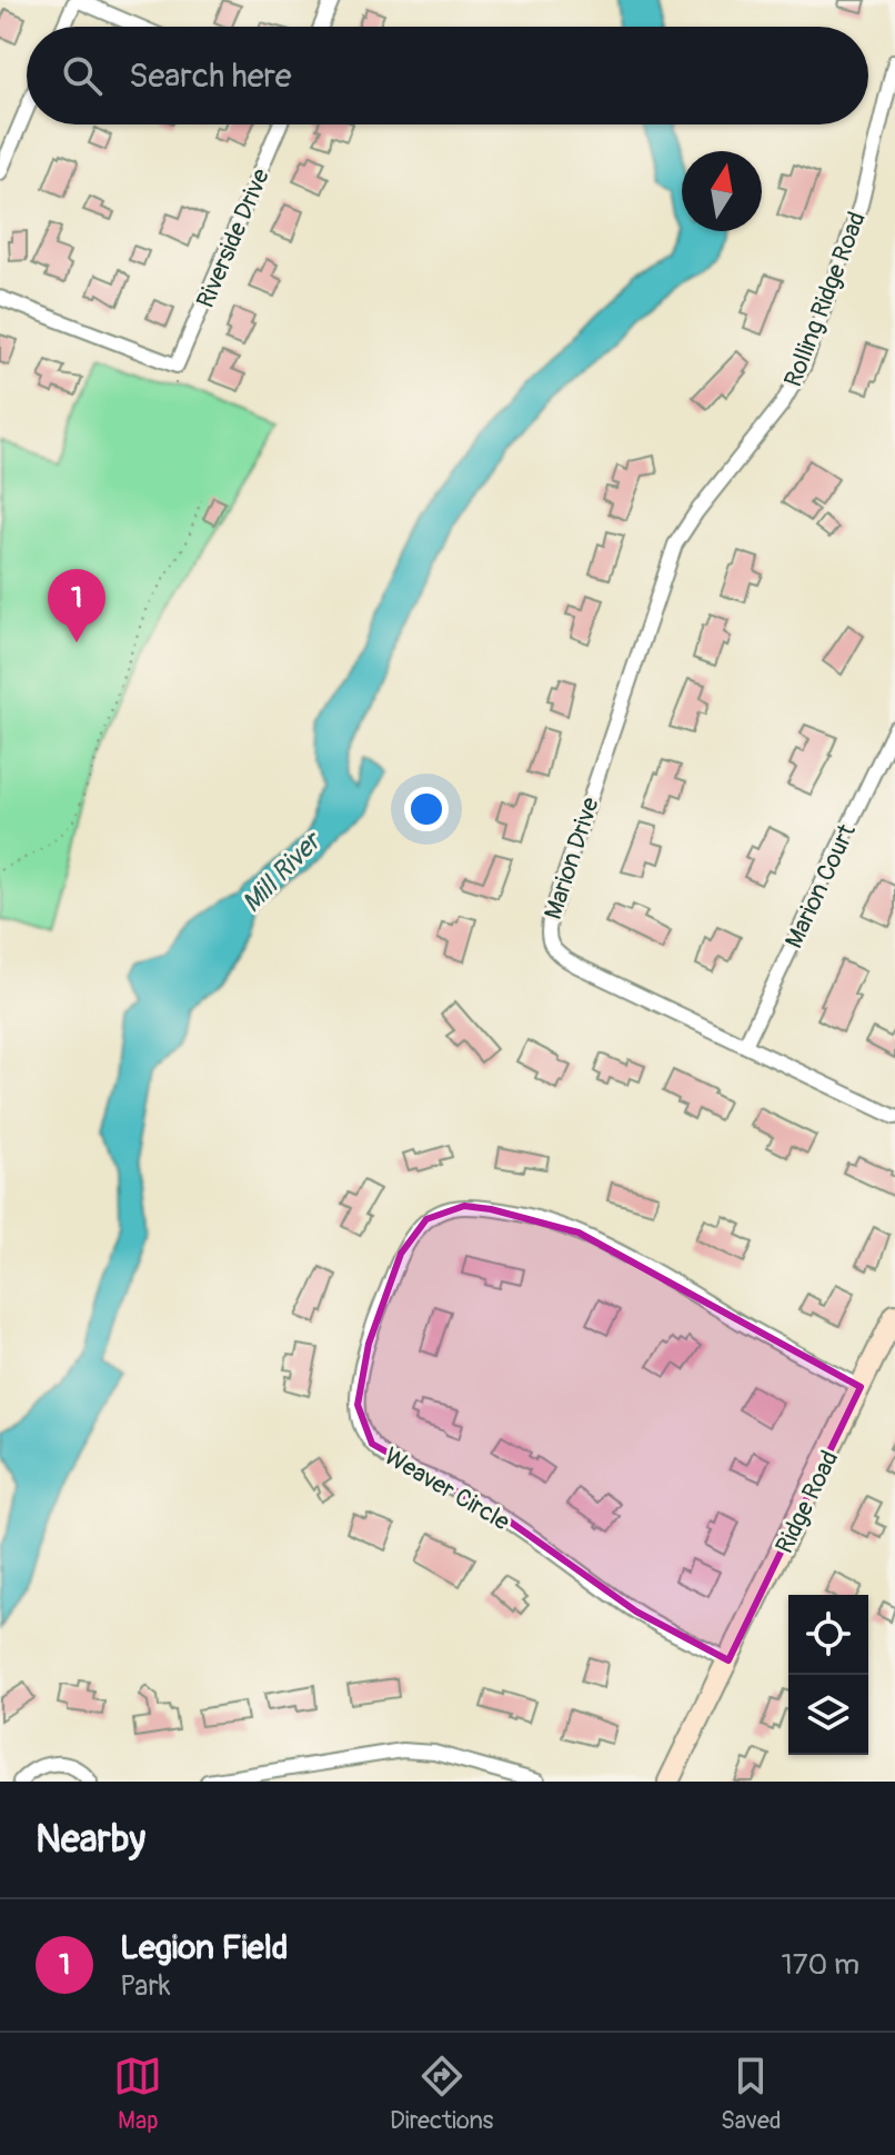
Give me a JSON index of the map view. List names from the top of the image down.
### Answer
{
  "streets": {
    "main road": ["Ridge Road"],
    "street": [
      "Riverside Drive",
      "Rolling Ridge Road",
      "Marion Drive",
      "Marion Court",
      "Weaver Circle"
    ]
  },
  "crossings": [
    ["Rolling Ridge Road", "Marion Drive"],
    ["Marion Drive", "Marion Court"],
    ["Weaver Circle", "Ridge Road"]
  ],
  "water": ["Mill River"],
  "north": "top",
  "page": {
    "search": "Search here",
    "pins": "1",
    "heading": "Nearby",
    "list": [
      {
        "mark": "1",
        "name": "Legion Field",
        "note": "Park",
        "value": "170 m"
      }
    ],
    "nav": ["Map", "Directions", "Saved"]
  }
}
